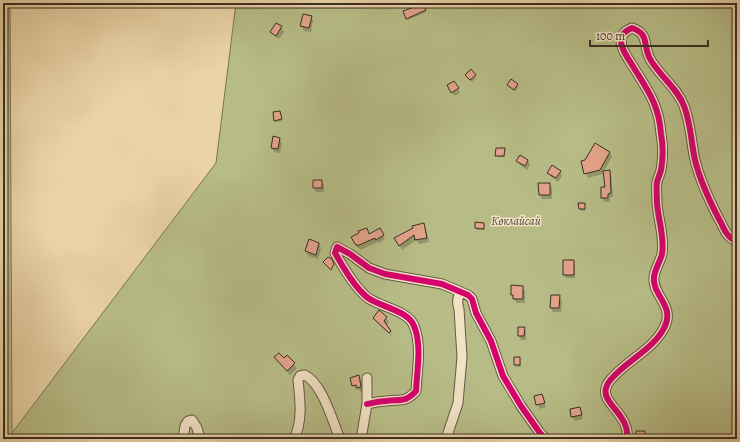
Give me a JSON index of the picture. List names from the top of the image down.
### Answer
{
  "parks": ["Көклайсай"],
  "scale_bar": "100 m"
}
